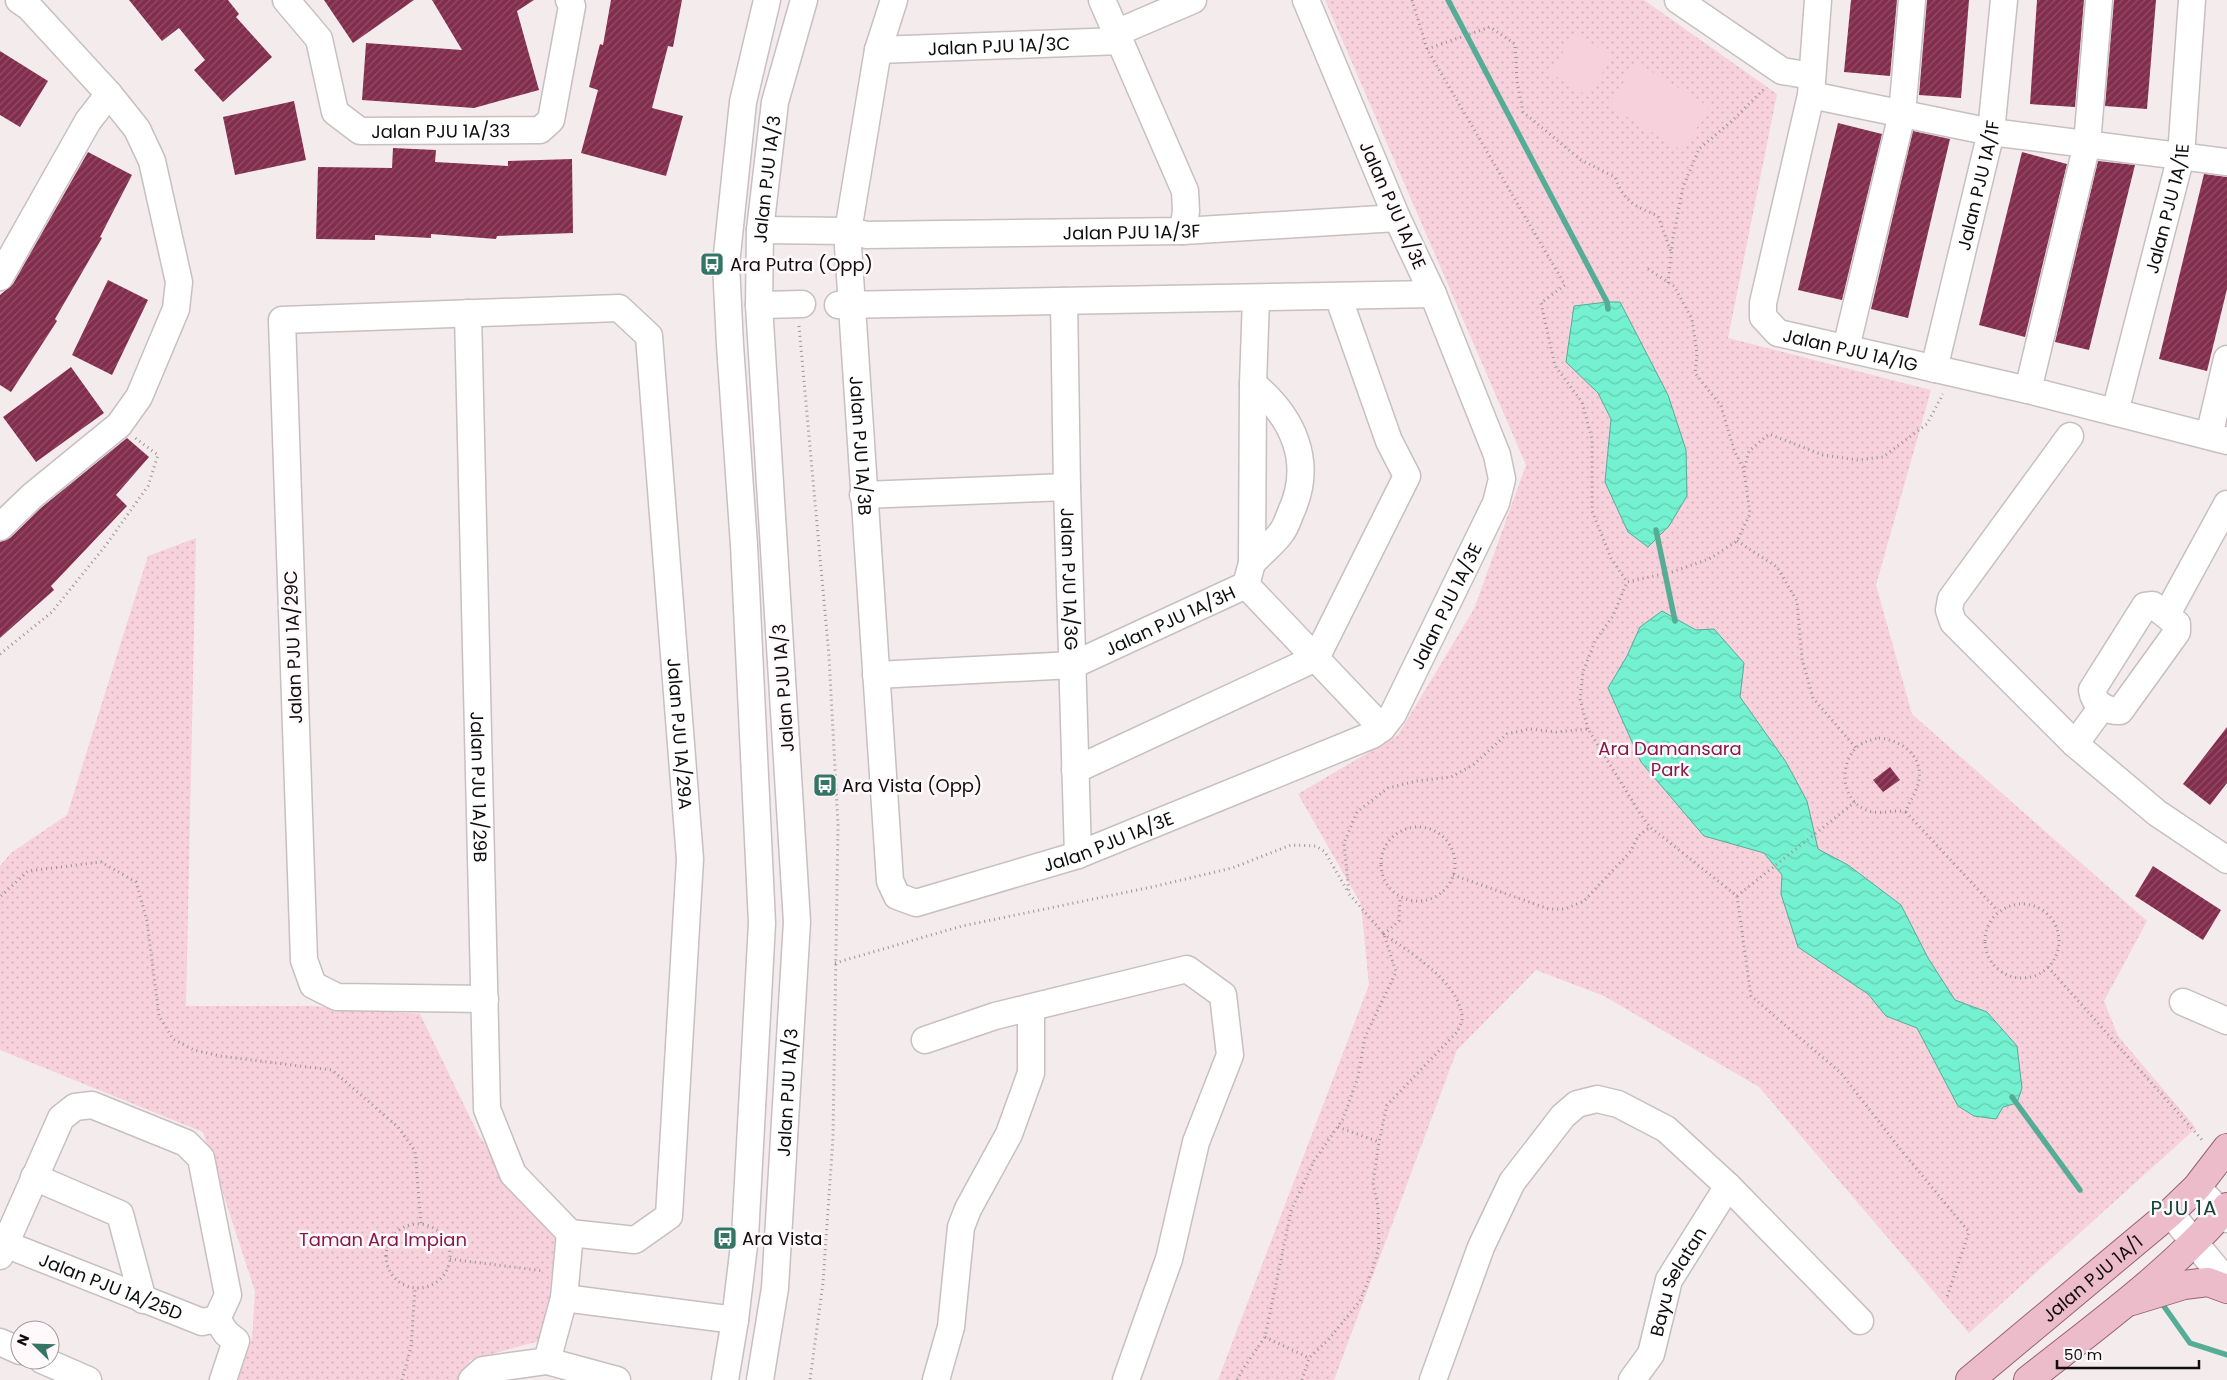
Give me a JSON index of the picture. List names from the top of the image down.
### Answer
{
  "streets": {
    "main road": ["Jalan PJU 1A/1"],
    "street": [
      "Jalan PJU 1A/3C",
      "Jalan PJU 1A/33",
      "Jalan PJU 1A/3",
      "Jalan PJU 1A/1F",
      "Jalan PJU 1A/3E",
      "Jalan PJU 1A/1E",
      "Jalan PJU 1A/3F",
      "Jalan PJU 1A/1G",
      "Jalan PJU 1A/3B",
      "Jalan PJU 1A/3G",
      "Jalan PJU 1A/3H",
      "Jalan PJU 1A/29C",
      "Jalan PJU 1A/29A",
      "Jalan PJU 1A/29B",
      "Bayu Selatan",
      "Jalan PJU 1A/25D"
    ]
  },
  "crossings": [
    ["Jalan PJU 1A/3C", "Jalan PJU 1A/3B"],
    ["Jalan PJU 1A/3", "Jalan PJU 1A/3F"],
    ["Jalan PJU 1A/1F", "Jalan PJU 1A/1G"],
    ["Jalan PJU 1A/3E", "Jalan PJU 1A/3F"],
    ["Jalan PJU 1A/3E", "Jalan PJU 1A/3B"],
    ["Jalan PJU 1A/3E", "Jalan PJU 1A/3G"],
    ["Jalan PJU 1A/1E", "Jalan PJU 1A/1G"],
    ["Jalan PJU 1A/3F", "Jalan PJU 1A/3B"],
    ["Jalan PJU 1A/3G", "Jalan PJU 1A/3H"],
    ["Jalan PJU 1A/29C", "Jalan PJU 1A/29A"],
    ["Jalan PJU 1A/29C", "Jalan PJU 1A/29B"],
    ["Jalan PJU 1A/29A", "Jalan PJU 1A/29B"]
  ],
  "districts": ["PJU 1A"],
  "parks": ["Ara Damansara Park", "Taman Ara Impian"],
  "places": {
    "bus stop": ["Ara Putra (Opp)", "Ara Vista (Opp)", "Ara Vista"]
  },
  "scale_bar": "50 m",
  "north": "top left"
}
